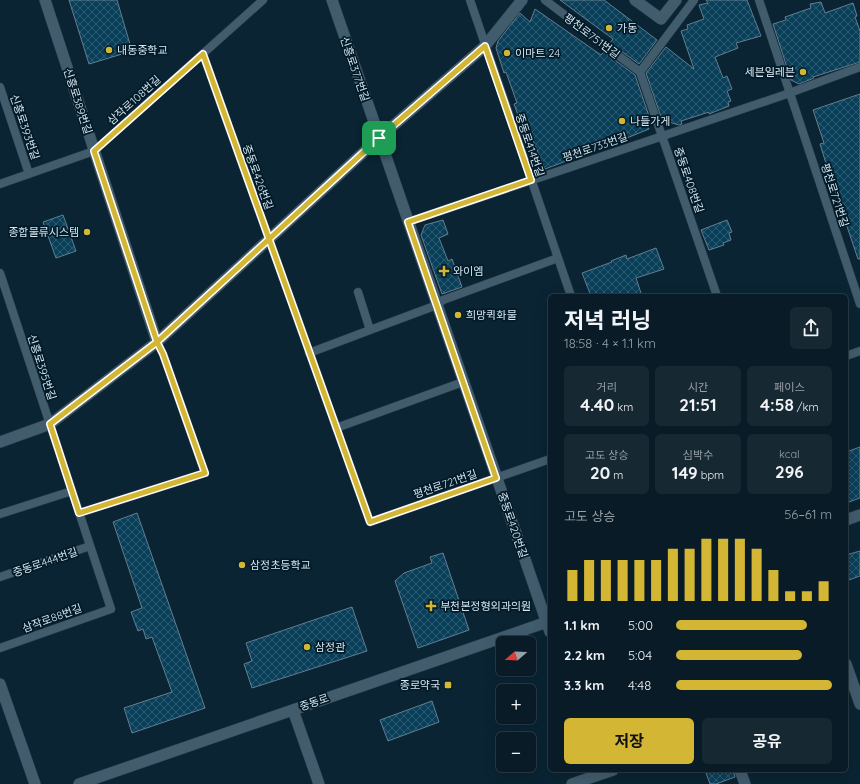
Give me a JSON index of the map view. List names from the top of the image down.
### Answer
{
  "streets": {
    "street": [
      "신흥로377번길",
      "신흥로389번길",
      "중동로420번길",
      "중동로"
    ],
    "lane": [
      "평천로751번길",
      "삼작로108번길",
      "신흥로393번길",
      "중동로414번길",
      "평천로733번길",
      "중동로426번길",
      "중동로408번길",
      "평천로721번길",
      "신흥로395번길",
      "중동로444번길",
      "삼작로88번길"
    ]
  },
  "crossings": [
    ["평천로751번길", "중동로408번길"],
    ["신흥로377번길", "중동로420번길"],
    ["삼작로108번길", "신흥로389번길"],
    ["삼작로108번길", "신흥로393번길"],
    ["삼작로108번길", "중동로426번길"],
    ["신흥로389번길", "신흥로395번길"],
    ["중동로414번길", "평천로733번길"],
    ["평천로733번길", "중동로408번길"],
    ["평천로733번길", "평천로721번길"],
    ["평천로733번길", "중동로420번길"],
    ["중동로426번길", "평천로721번길"],
    ["평천로721번길", "중동로420번길"],
    ["신흥로395번길", "중동로444번길"],
    ["신흥로395번길", "삼작로88번길"]
  ],
  "places": {
    "other": [
      "가동",
      "내동중학교",
      "이마트 24",
      "세븐일레븐",
      "나들가게",
      "종합물류시스템",
      "희망퀵화물",
      "삼정초등학교",
      "삼정관"
    ],
    "health": ["와이엠", "부천본정형외과의원"],
    "transit": ["종로약국"]
  },
  "north": "left",
  "page": {
    "heading": ["저녁 러닝", "18:58 · 4 × 1.1 km"],
    "stats": [
      ["거리", "4.40 km"],
      ["시간", "21:51"],
      ["페이스", "4:58 /km"],
      ["고도 상승", "20 m"],
      ["심박수", "149 bpm"],
      ["kcal", "296"]
    ],
    "chart": ["고도 상승", "56–61 m"],
    "list": [
      {
        "name": "1.1 km",
        "note": "5:00"
      },
      {
        "name": "2.2 km",
        "note": "5:04"
      },
      {
        "name": "3.3 km",
        "note": "4:48"
      }
    ],
    "map_buttons": ["+", "−"],
    "buttons": ["저장", "공유"]
  }
}
